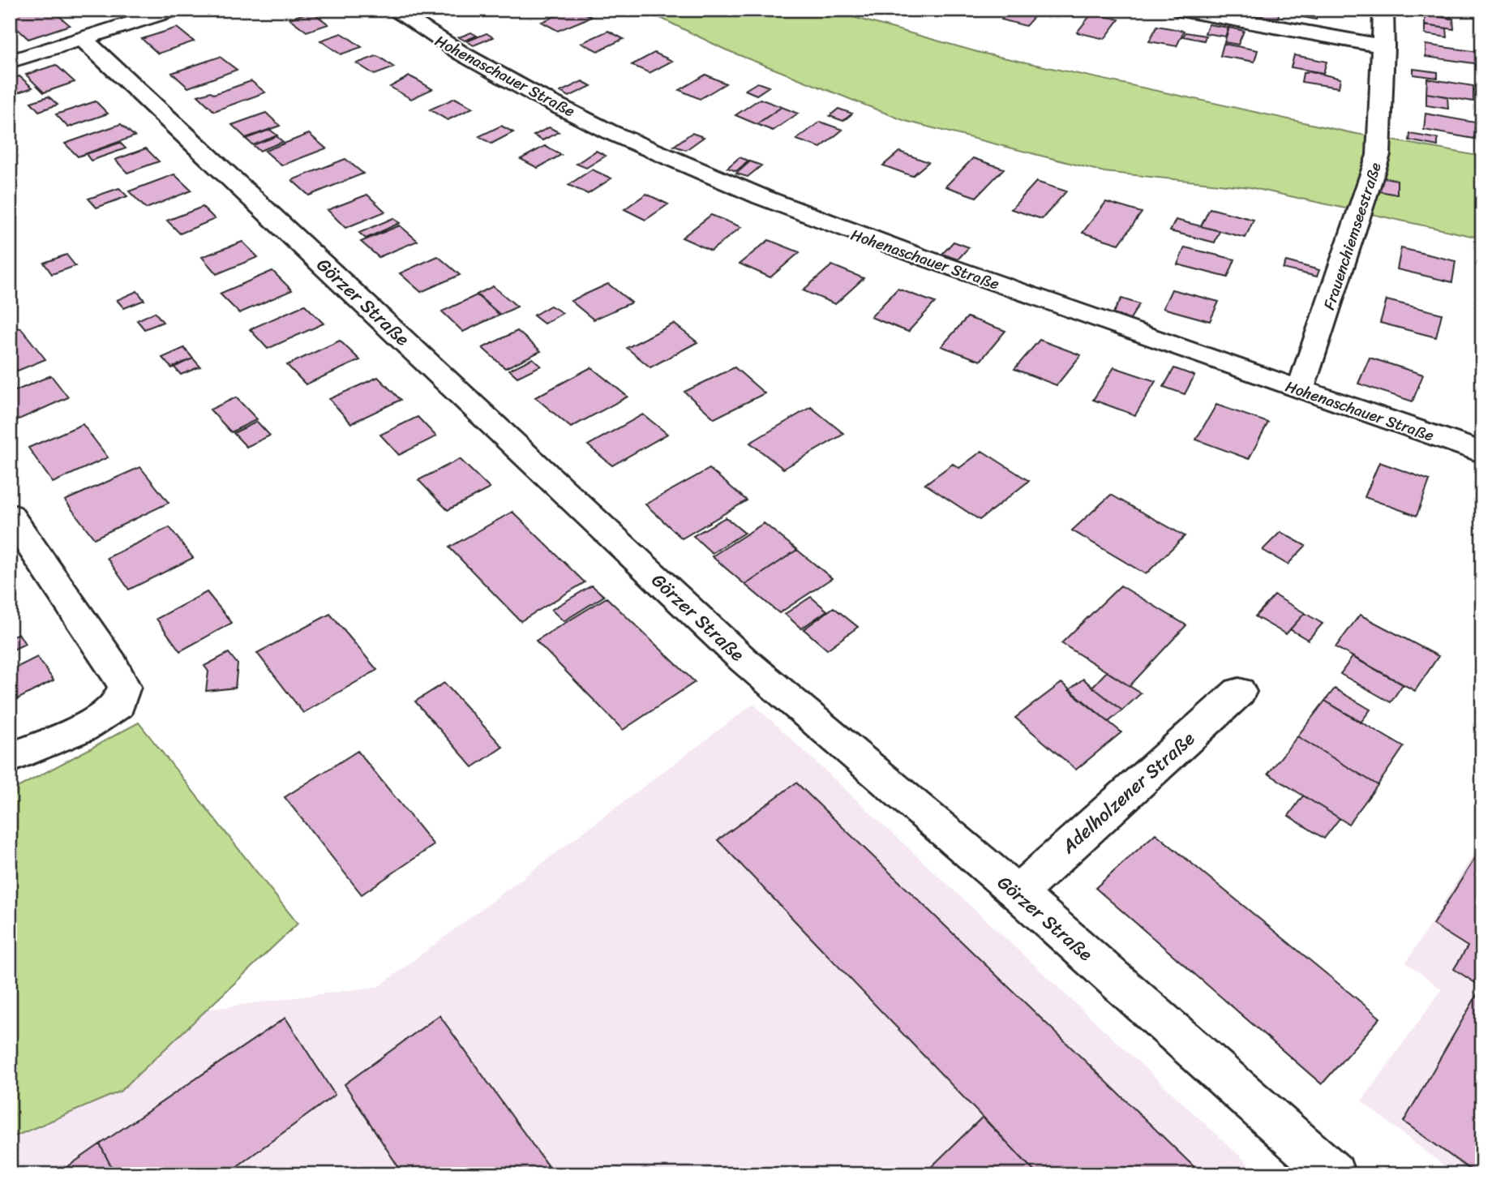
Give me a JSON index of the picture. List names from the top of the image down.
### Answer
{
  "streets": {
    "street": [
      "Hohenaschauer Straße",
      "Frauenchiemseestraße",
      "Görzer Straße",
      "Adelholzener Straße"
    ]
  },
  "crossings": [
    ["Hohenaschauer Straße", "Frauenchiemseestraße"],
    ["Görzer Straße", "Adelholzener Straße"]
  ]
}
